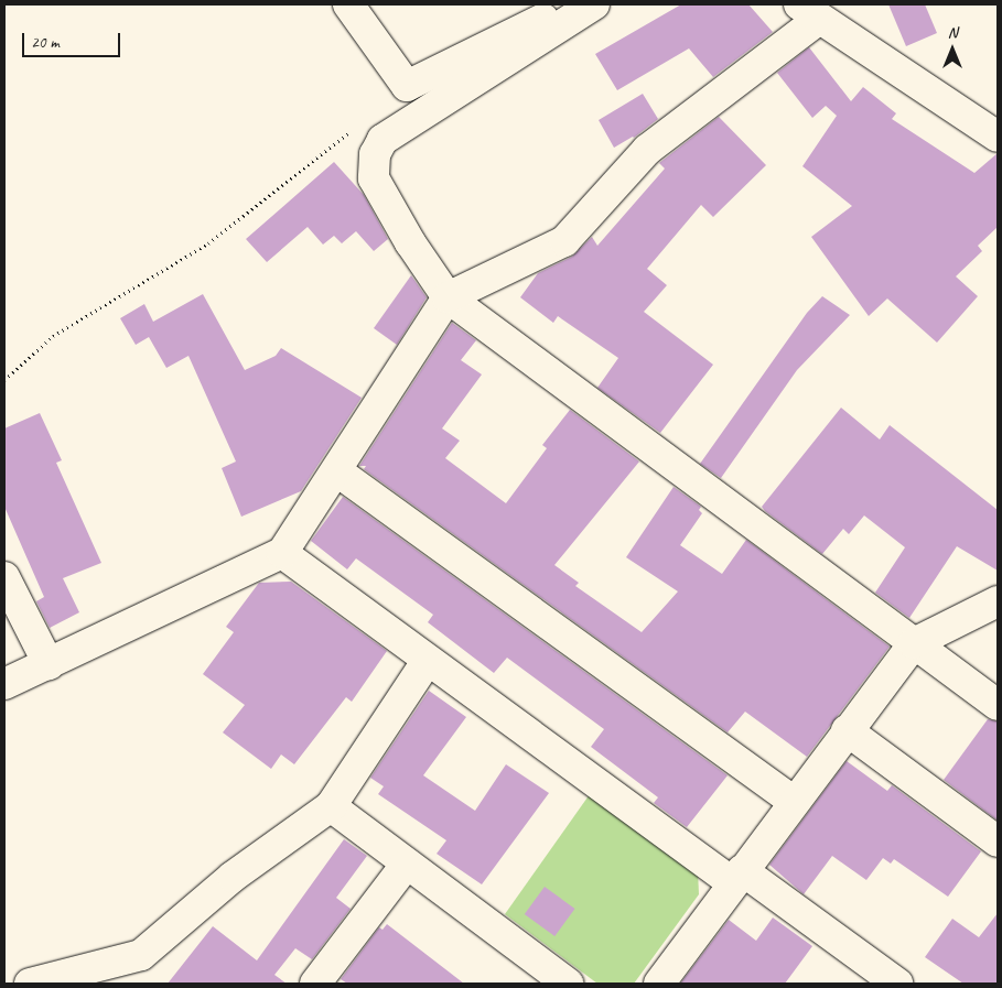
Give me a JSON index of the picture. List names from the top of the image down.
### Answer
{
  "scale_bar": "20 m",
  "north": "top"
}
